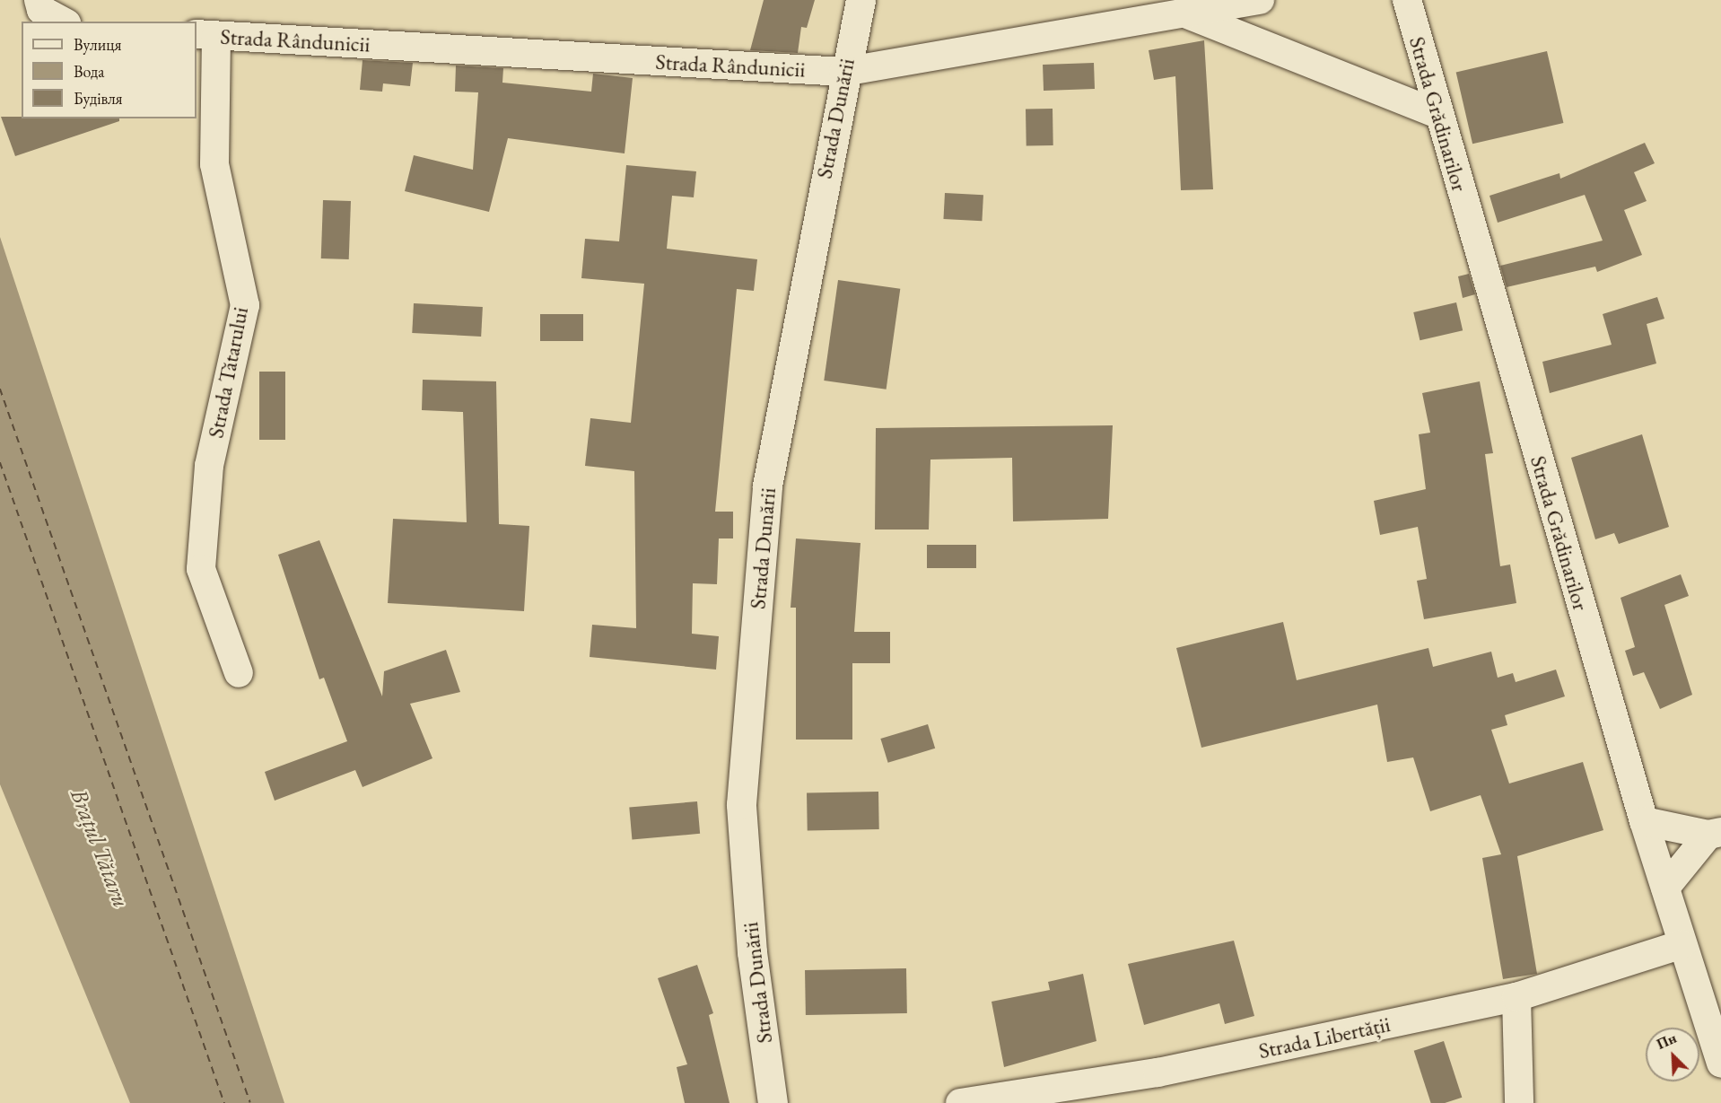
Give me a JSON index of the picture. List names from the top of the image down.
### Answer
{
  "streets": {
    "main road": ["Strada Dunării"],
    "street": [
      "Strada Rândunicii",
      "Strada Grădinarilor",
      "Strada Tătarului",
      "Strada Libertății"
    ]
  },
  "crossings": [
    ["Strada Rândunicii", "Strada Dunării"],
    ["Strada Rândunicii", "Strada Tătarului"],
    ["Strada Grădinarilor", "Strada Libertății"]
  ],
  "water": ["Brațul Tătaru"],
  "legend": ["Вулиця", "Вода", "Будівля"],
  "north": "top left"
}
